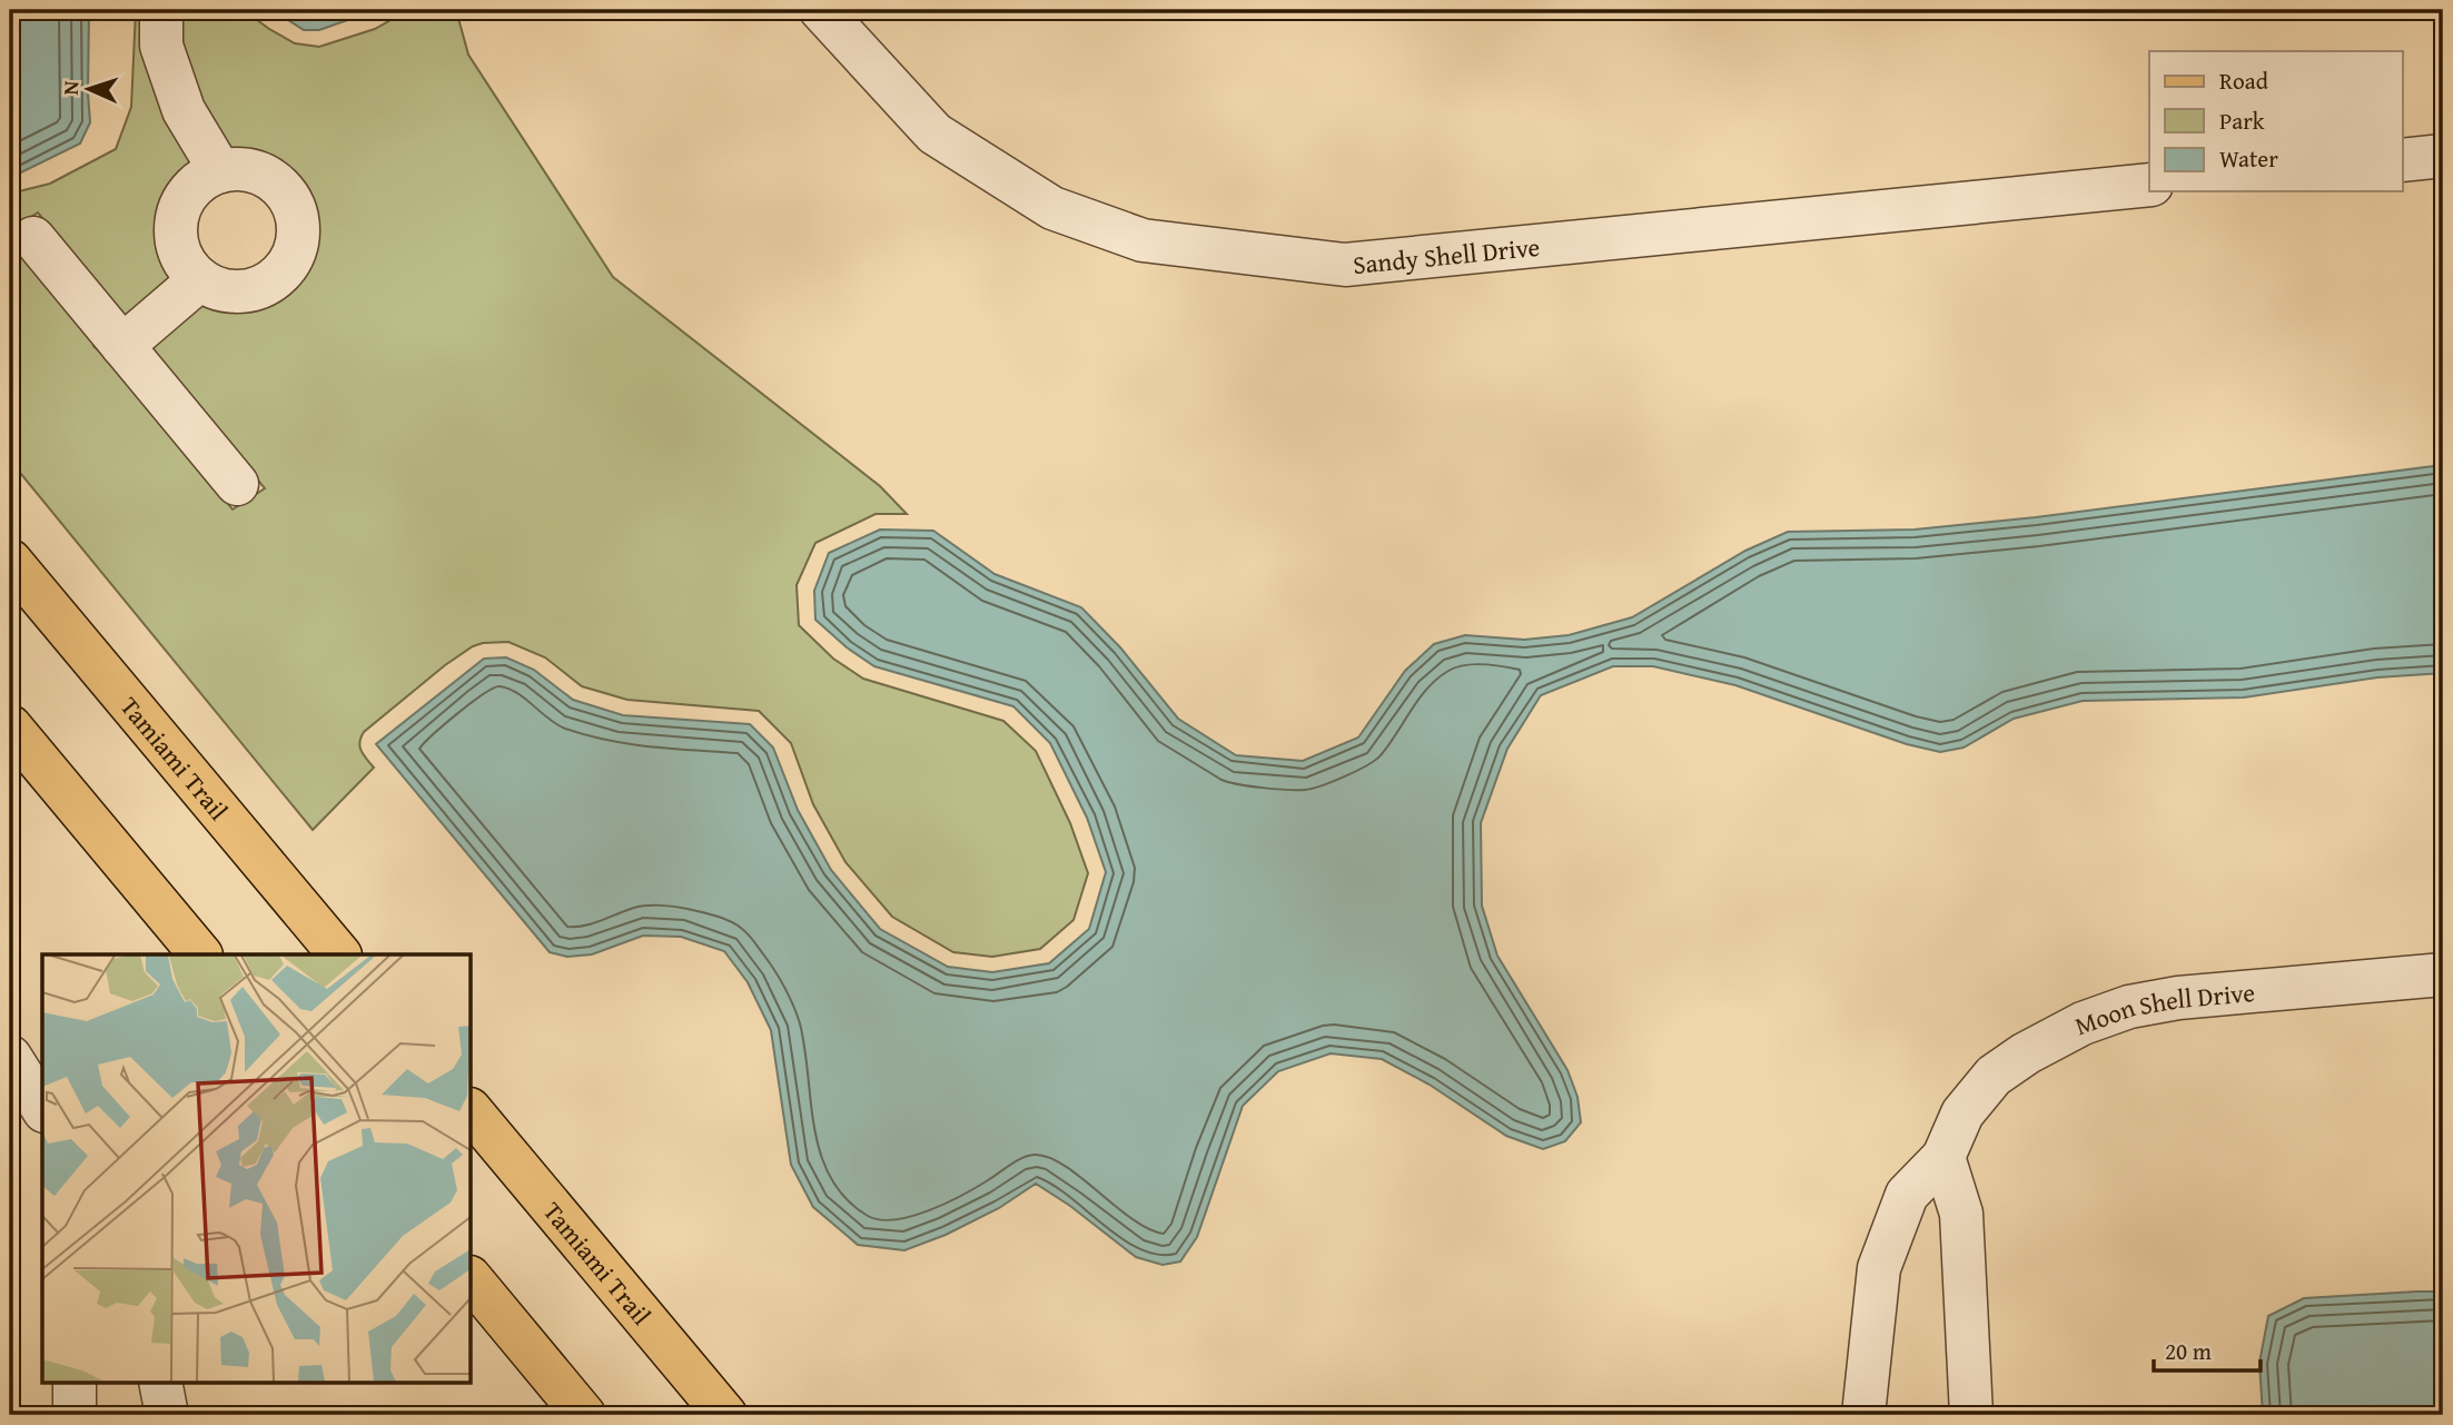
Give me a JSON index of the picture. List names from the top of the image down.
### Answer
{
  "streets": {
    "main road": ["Tamiami Trail"],
    "street": ["Sandy Shell Drive", "Moon Shell Drive"]
  },
  "legend": ["Road", "Park", "Water"],
  "scale_bar": "20 m",
  "north": "left"
}
